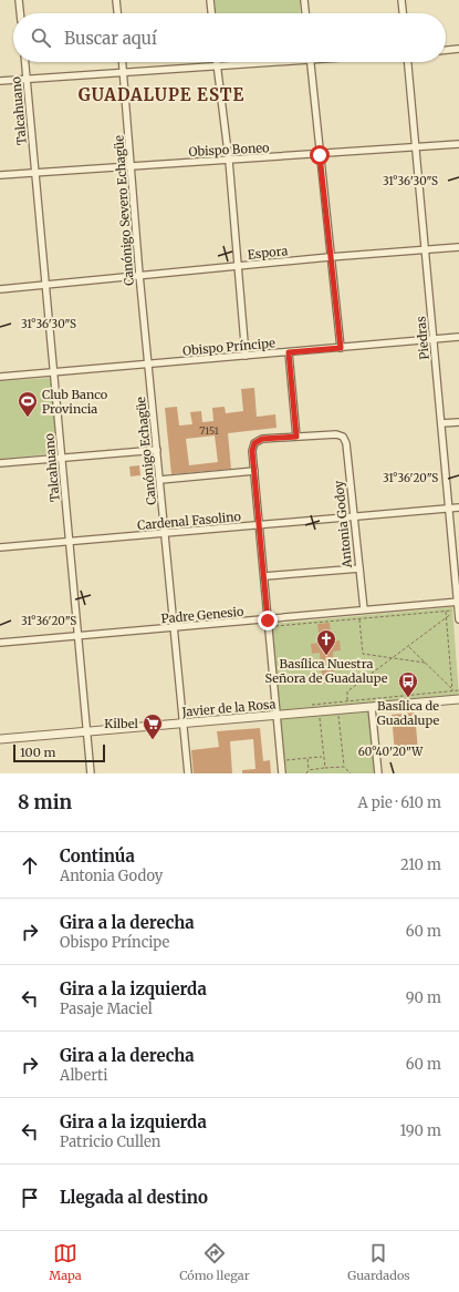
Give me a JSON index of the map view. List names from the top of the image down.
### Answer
{
  "streets": {
    "street": [
      "Talcahuano",
      "Obispo Boneo",
      "Canónigo Severo Echagüe",
      "Espora",
      "Piedras",
      "Obispo Príncipe",
      "Canónigo Echagüe",
      "Cardenal Fasolino",
      "Antonia Godoy",
      "Padre Genesio",
      "Javier de la Rosa"
    ]
  },
  "crossings": [
    ["Talcahuano", "Obispo Boneo"],
    ["Talcahuano", "Espora"],
    ["Talcahuano", "Obispo Príncipe"],
    ["Talcahuano", "Cardenal Fasolino"],
    ["Talcahuano", "Padre Genesio"],
    ["Talcahuano", "Javier de la Rosa"],
    ["Obispo Boneo", "Canónigo Severo Echagüe"],
    ["Obispo Boneo", "Piedras"],
    ["Canónigo Severo Echagüe", "Espora"],
    ["Canónigo Severo Echagüe", "Obispo Príncipe"],
    ["Canónigo Severo Echagüe", "Canónigo Echagüe"],
    ["Espora", "Piedras"],
    ["Piedras", "Obispo Príncipe"],
    ["Piedras", "Cardenal Fasolino"],
    ["Piedras", "Padre Genesio"],
    ["Obispo Príncipe", "Canónigo Echagüe"],
    ["Canónigo Echagüe", "Cardenal Fasolino"],
    ["Canónigo Echagüe", "Padre Genesio"],
    ["Canónigo Echagüe", "Javier de la Rosa"],
    ["Cardenal Fasolino", "Antonia Godoy"],
    ["Antonia Godoy", "Padre Genesio"]
  ],
  "districts": ["GUADALUPE ESTE"],
  "places": {
    "sports": ["Club Banco Provincia"],
    "church": ["Basílica Nuestra Señora de Guadalupe"],
    "bus stop": ["Basílica de Guadalupe"],
    "supermarket": ["Kilbel"]
  },
  "house_numbers": ["7151"],
  "scale_bar": "100 m",
  "page": {
    "search": "Buscar aquí",
    "scale": "100 m",
    "heading": ["8 min", "A pie · 610 m"],
    "list": [
      ["Continúa", "Antonia Godoy", "210 m"],
      ["Gira a la derecha", "Obispo Príncipe", "60 m"],
      ["Gira a la izquierda", "Pasaje Maciel", "90 m"],
      ["Gira a la derecha", "Alberti", "60 m"],
      ["Gira a la izquierda", "Patricio Cullen", "190 m"],
      "Llegada al destino"
    ],
    "nav": ["Mapa", "Cómo llegar", "Guardados"]
  },
  "coordinates": ["31°36'30\"S", "31°36'20\"S", "60°40'20\"W"]
}
